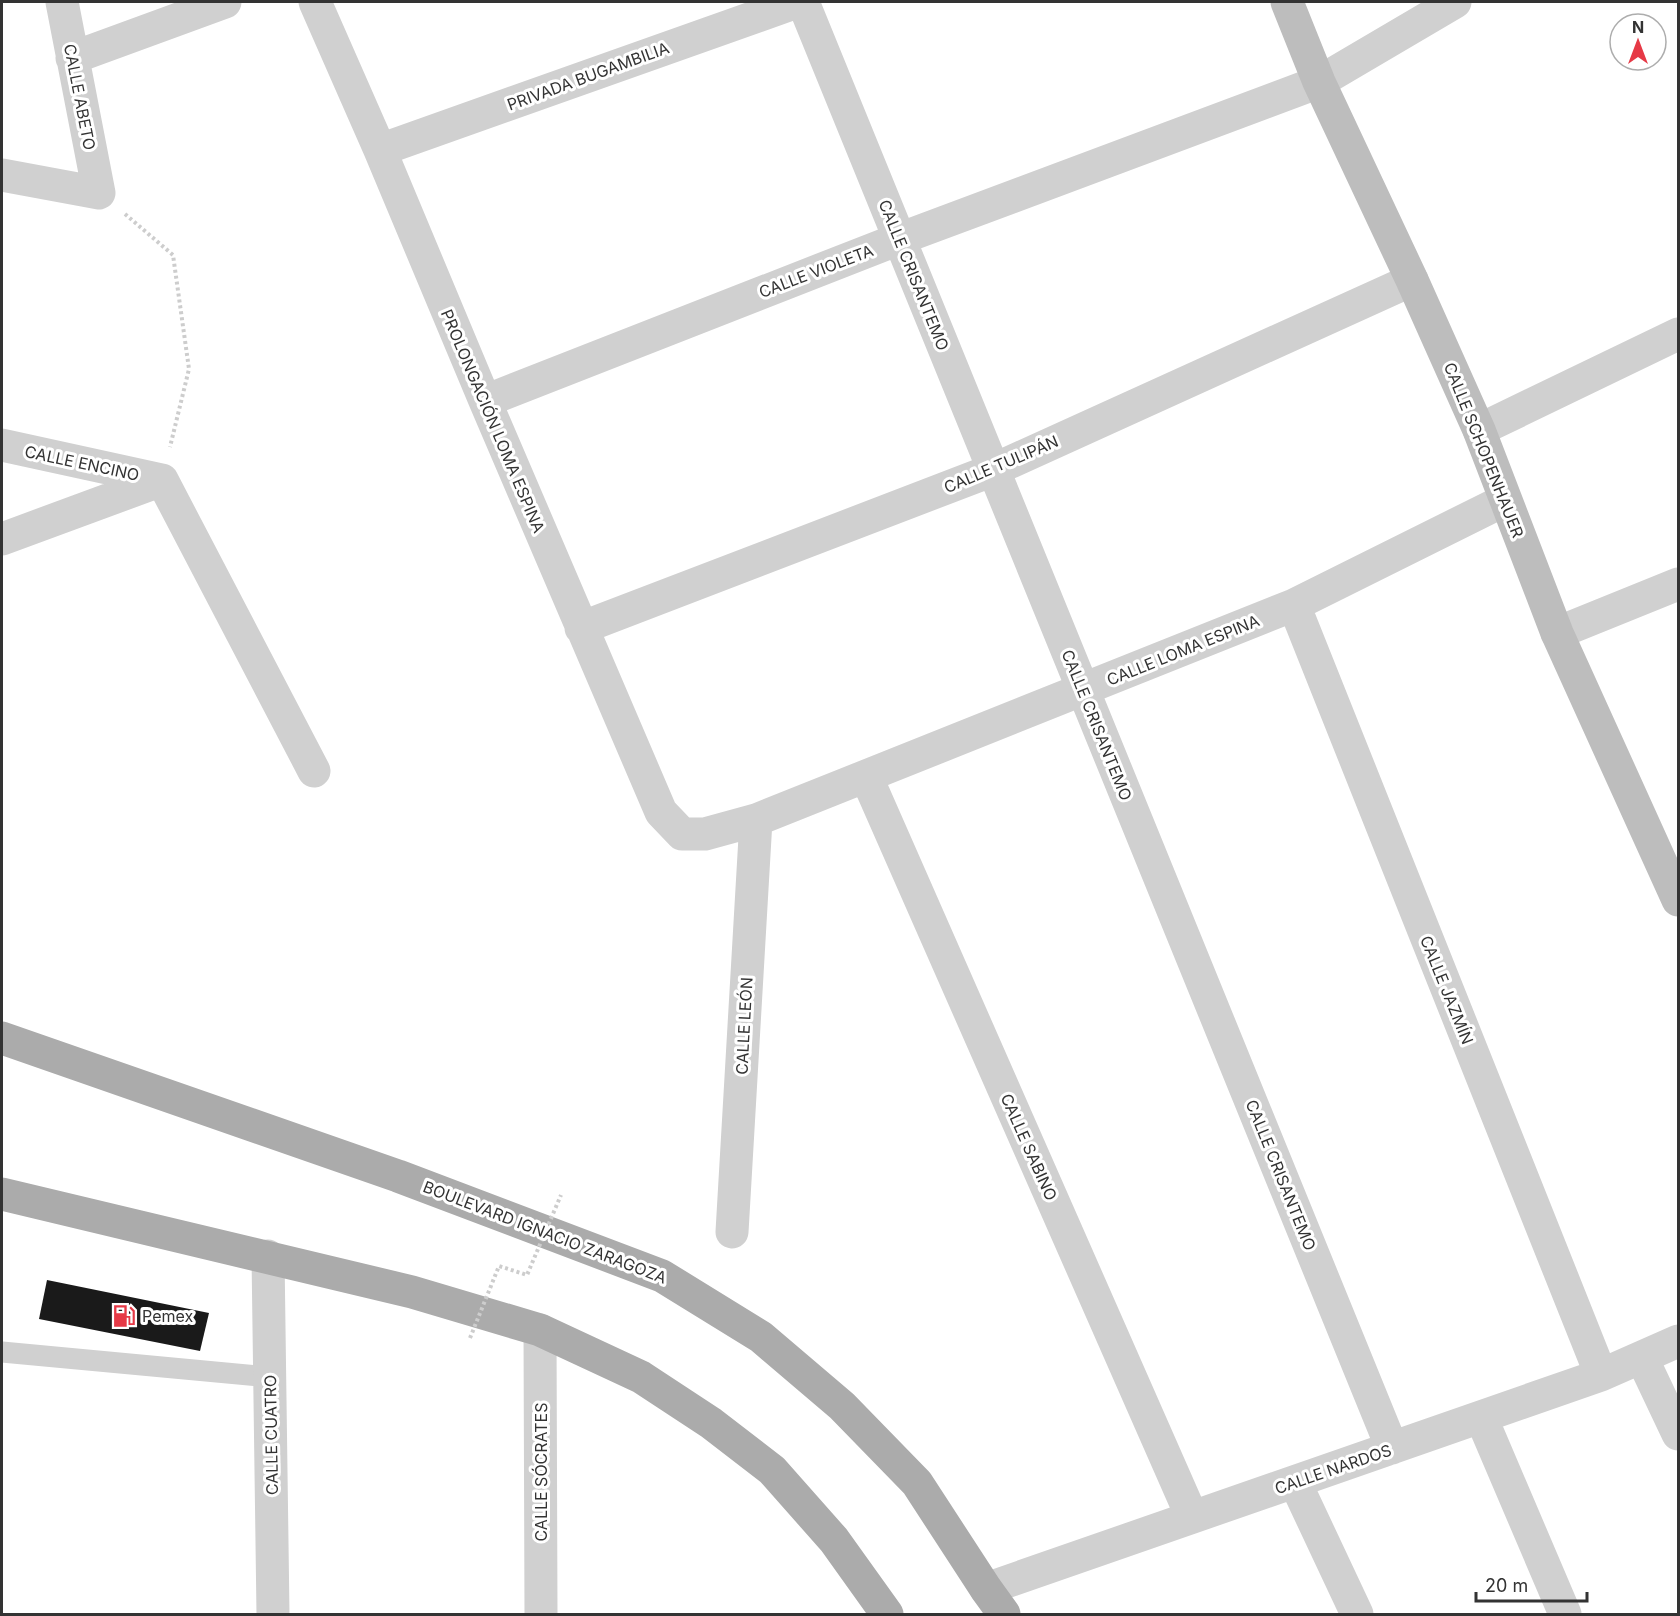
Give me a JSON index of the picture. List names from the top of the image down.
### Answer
{
  "streets": {
    "main road": ["BOULEVARD IGNACIO ZARAGOZA"],
    "street": [
      "PRIVADA BUGAMBILIA",
      "CALLE ABETO",
      "CALLE VIOLETA",
      "CALLE CRISANTEMO",
      "PROLONGACIÓN LOMA ESPINA",
      "CALLE SCHOPENHAUER",
      "CALLE ENCINO",
      "CALLE TULIPÁN",
      "CALLE LOMA ESPINA",
      "CALLE JAZMÍN",
      "CALLE LEÓN",
      "CALLE SABINO",
      "CALLE CUATRO",
      "CALLE NARDOS",
      "CALLE SÓCRATES"
    ]
  },
  "crossings": [
    ["PRIVADA BUGAMBILIA", "PROLONGACIÓN LOMA ESPINA"],
    ["CALLE VIOLETA", "CALLE CRISANTEMO"],
    ["CALLE VIOLETA", "PROLONGACIÓN LOMA ESPINA"],
    ["CALLE VIOLETA", "CALLE SCHOPENHAUER"],
    ["CALLE CRISANTEMO", "CALLE TULIPÁN"],
    ["CALLE CRISANTEMO", "CALLE LOMA ESPINA"],
    ["CALLE CRISANTEMO", "CALLE NARDOS"],
    ["PROLONGACIÓN LOMA ESPINA", "CALLE TULIPÁN"],
    ["PROLONGACIÓN LOMA ESPINA", "CALLE LOMA ESPINA"],
    ["CALLE SCHOPENHAUER", "CALLE TULIPÁN"],
    ["CALLE SCHOPENHAUER", "CALLE LOMA ESPINA"],
    ["CALLE LOMA ESPINA", "CALLE JAZMÍN"],
    ["CALLE LOMA ESPINA", "CALLE LEÓN"],
    ["CALLE LOMA ESPINA", "CALLE SABINO"],
    ["CALLE JAZMÍN", "CALLE NARDOS"],
    ["CALLE SABINO", "CALLE NARDOS"],
    ["BOULEVARD IGNACIO ZARAGOZA", "CALLE NARDOS"]
  ],
  "places": {
    "fuel station": ["Pemex"]
  },
  "scale_bar": "20 m",
  "north": "top"
}
